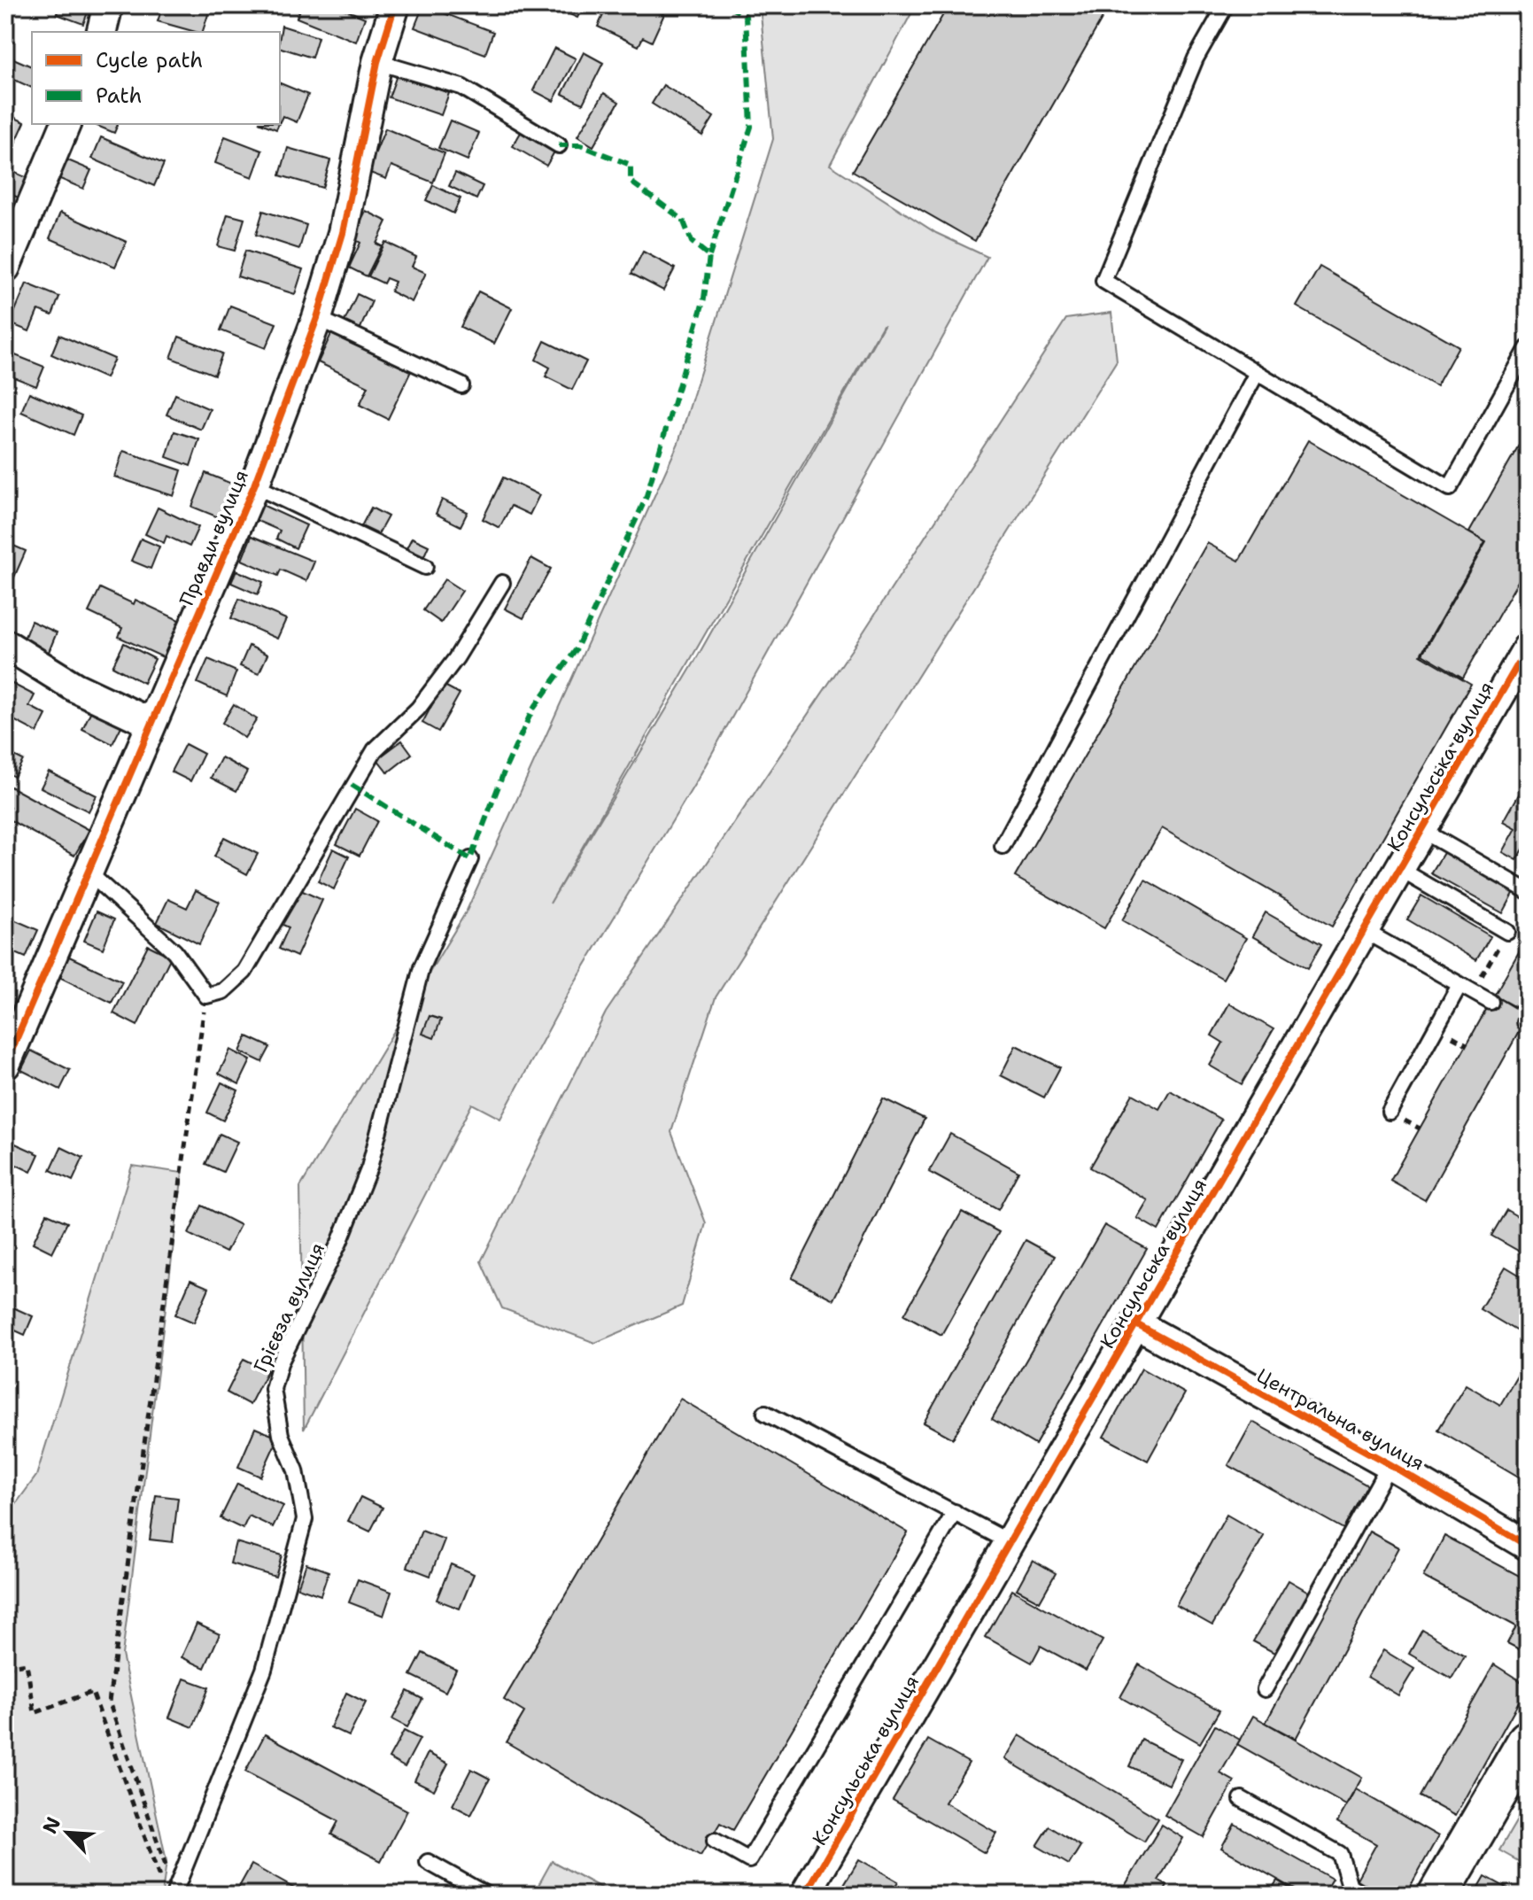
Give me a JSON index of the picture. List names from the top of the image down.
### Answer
{
  "streets": {
    "street": ["Правди вулиця", "Консульська вулиця", "Центральна вулиця"],
    "lane": ["Грієвза вулиця"]
  },
  "crossings": [
    ["Консульська вулиця", "Центральна вулиця"]
  ],
  "legend": ["Cycle path", "Path"],
  "north": "top left"
}
